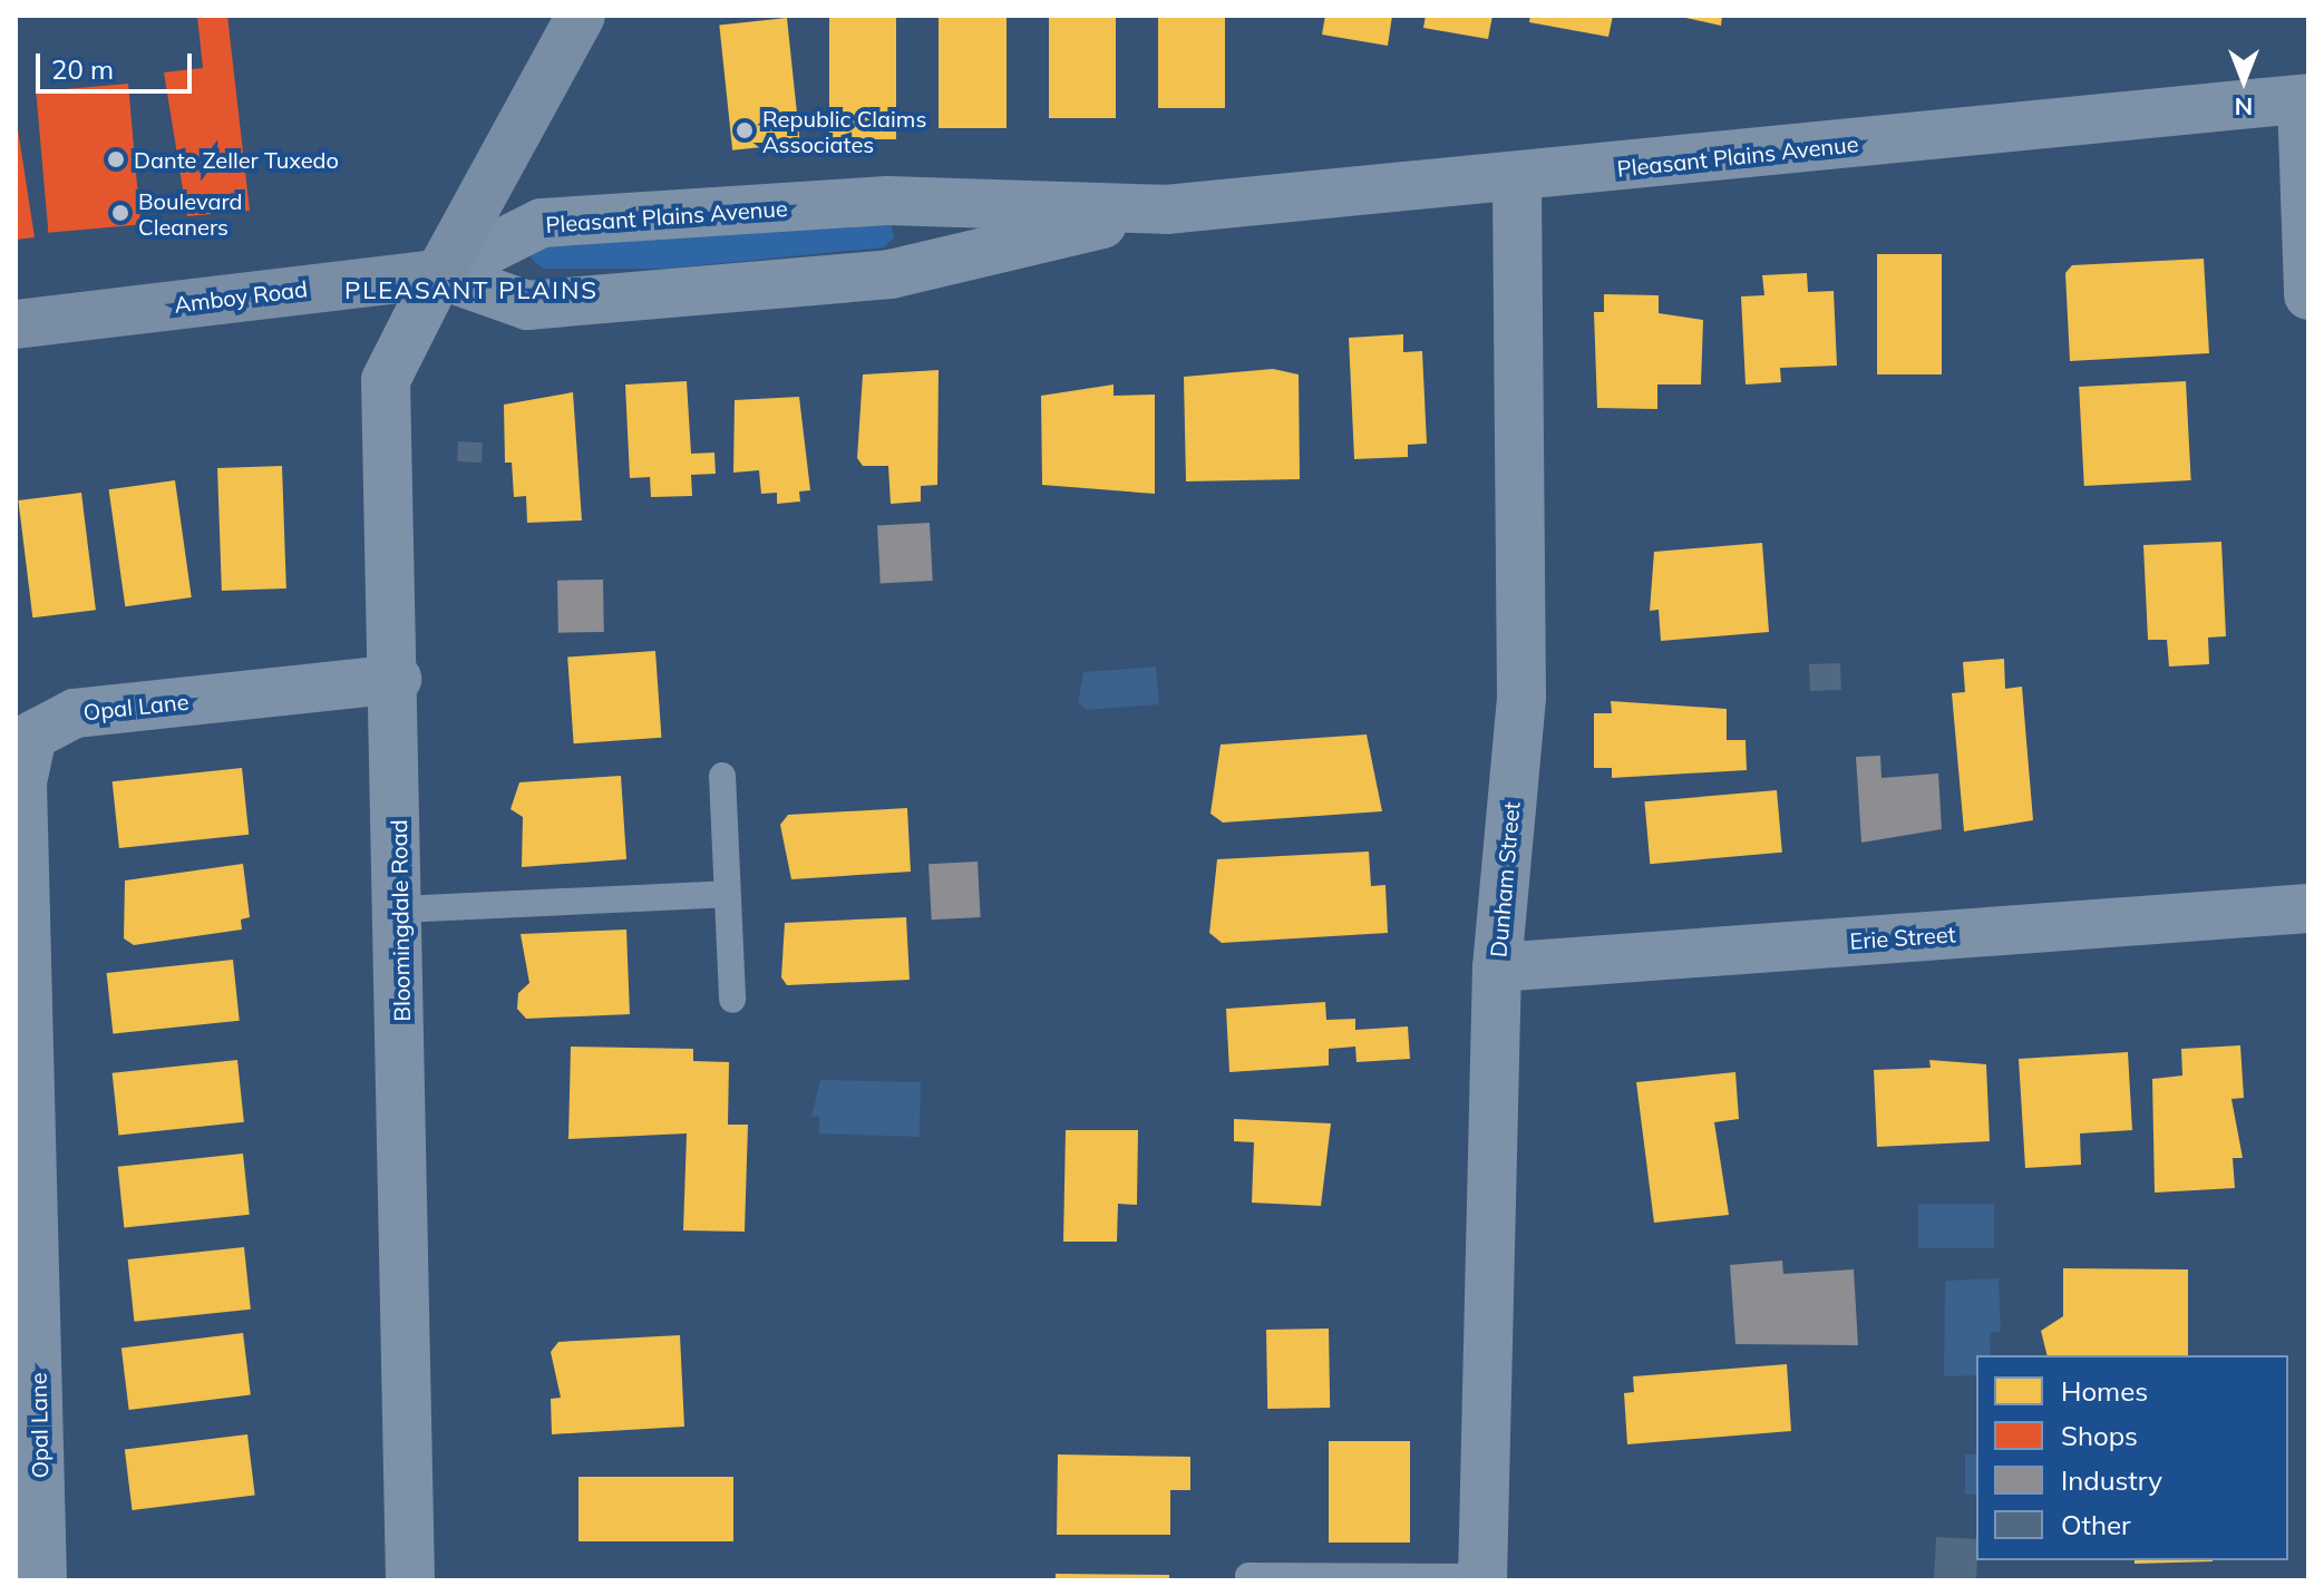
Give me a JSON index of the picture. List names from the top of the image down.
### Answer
{
  "streets": {
    "main road": ["Amboy Road"],
    "street": [
      "Pleasant Plains Avenue",
      "Opal Lane",
      "Dunham Street",
      "Bloomingdale Road",
      "Erie Street"
    ]
  },
  "crossings": [
    ["Pleasant Plains Avenue", "Amboy Road"],
    ["Pleasant Plains Avenue", "Dunham Street"],
    ["Pleasant Plains Avenue", "Bloomingdale Road"],
    ["Amboy Road", "Bloomingdale Road"],
    ["Opal Lane", "Bloomingdale Road"],
    ["Dunham Street", "Erie Street"]
  ],
  "districts": ["PLEASANT PLAINS"],
  "places": ["Republic Claims Associates", "Dante Zeller Tuxedo", "Boulevard Cleaners"],
  "legend": [
    "Homes",
    "Shops",
    "Industry",
    "Other"
  ],
  "scale_bar": "20 m",
  "north": "bottom"
}
